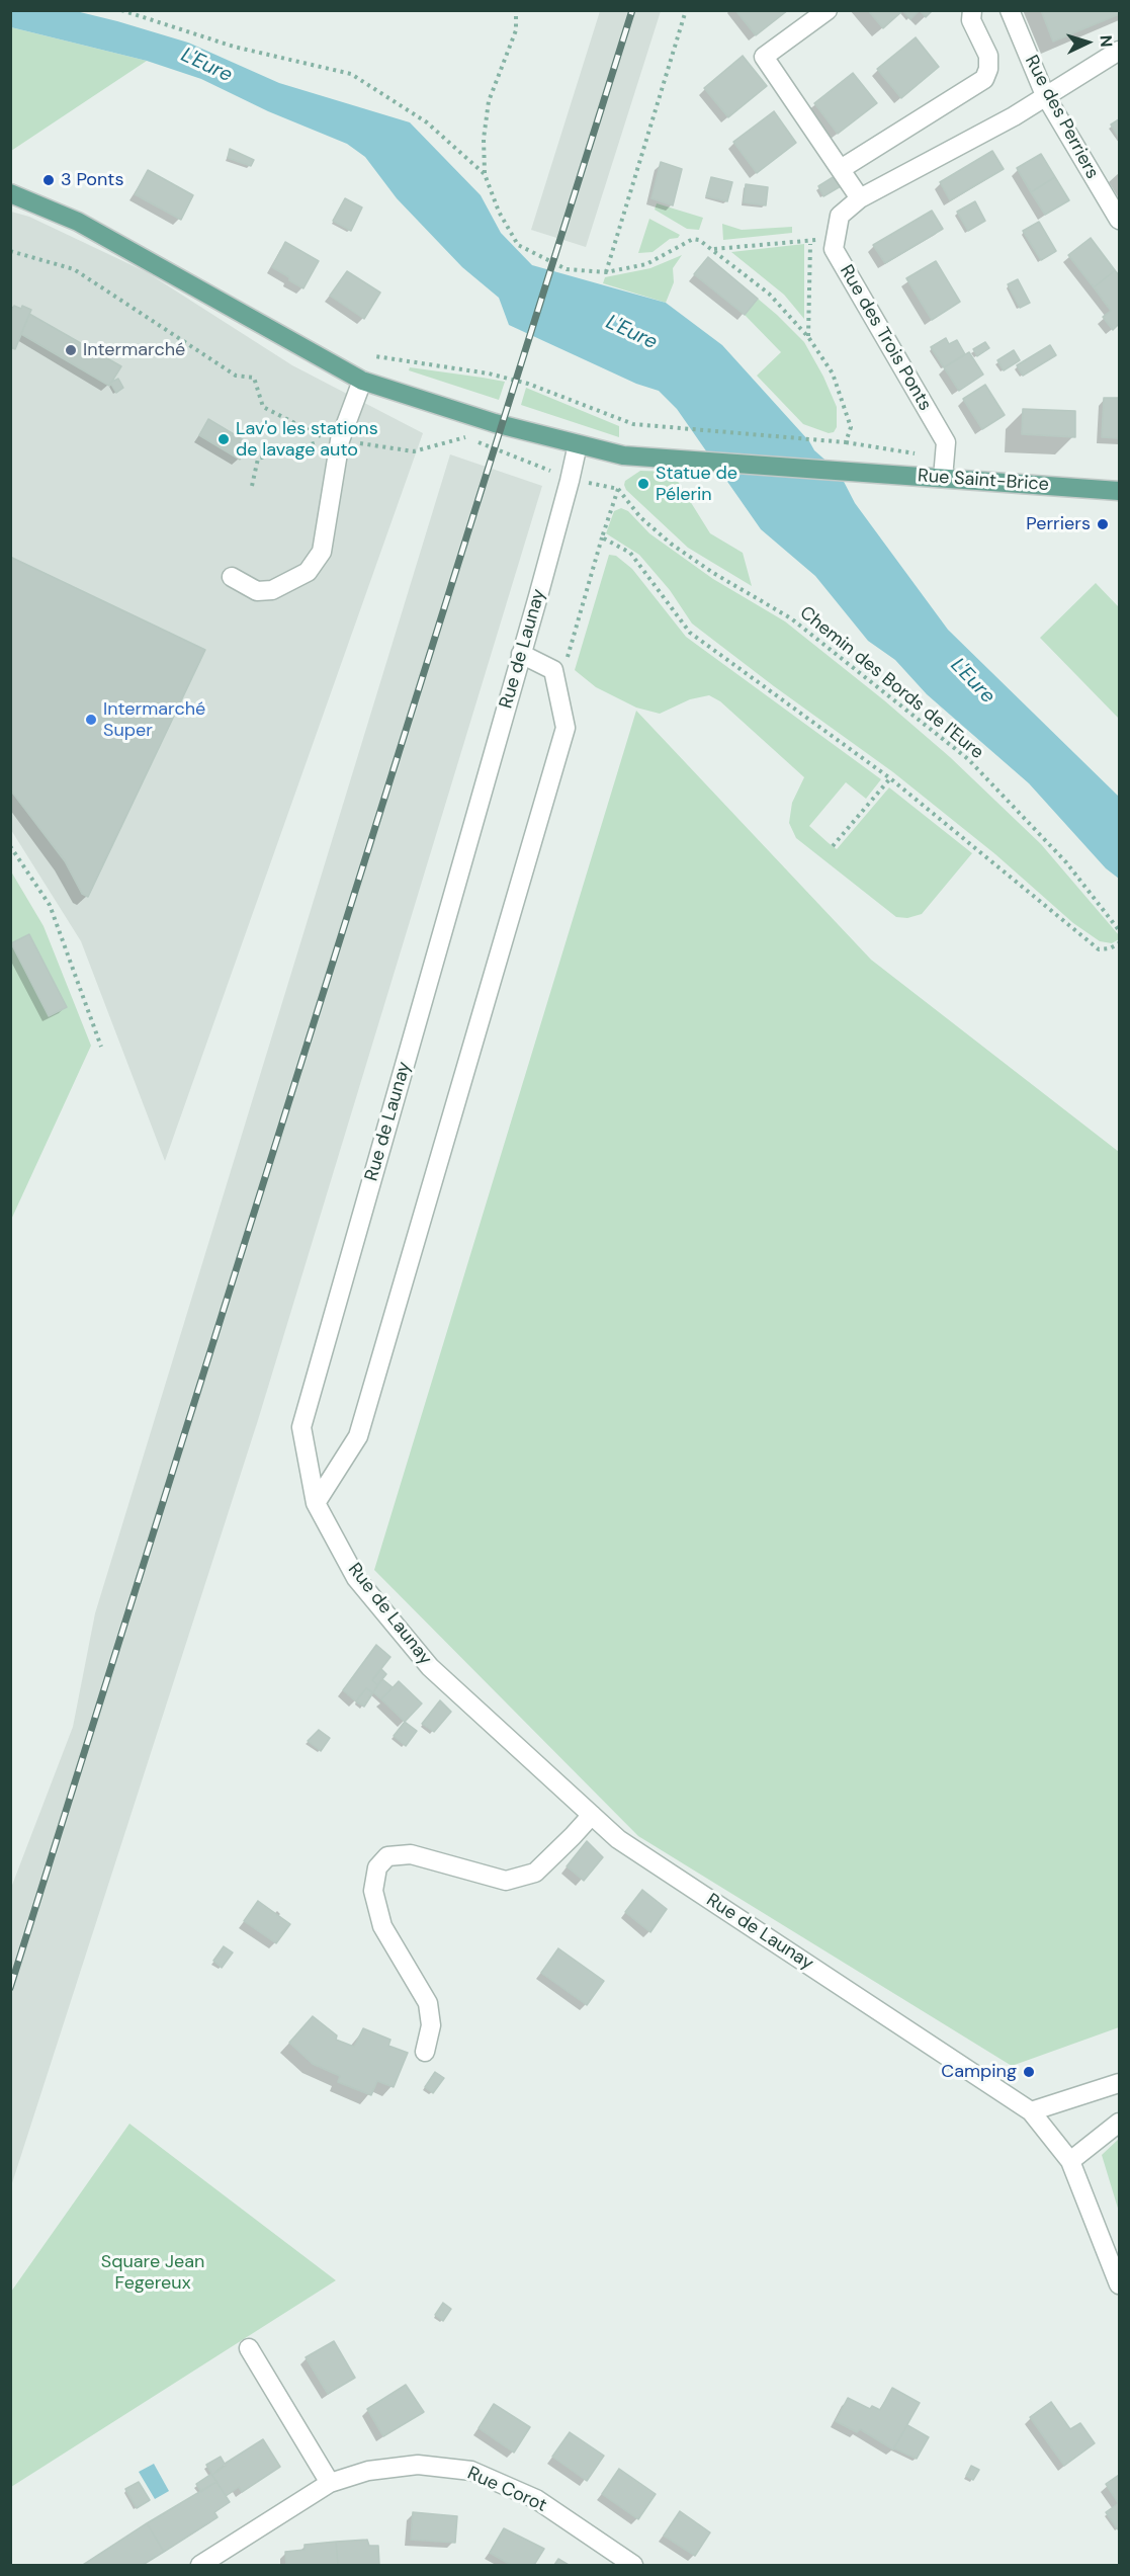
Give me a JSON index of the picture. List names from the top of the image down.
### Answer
{
  "streets": {
    "main road": ["Rue Saint-Brice"],
    "street": [
      "Rue des Perriers",
      "Rue des Trois Ponts",
      "Rue de Launay",
      "Rue Corot"
    ],
    "path": ["Chemin des Bords de l'Eure"]
  },
  "crossings": [
    ["Rue des Trois Ponts", "Rue Saint-Brice"],
    ["Rue Saint-Brice", "Rue de Launay"]
  ],
  "water": ["L'Eure"],
  "parks": ["Square Jean Fegereux"],
  "places": [
    "3 Ponts",
    "Intermarché",
    "Lav'o les stations de lavage auto",
    "Statue de Pélerin",
    "Perriers",
    "Intermarché Super",
    "Camping"
  ],
  "north": "right"
}
